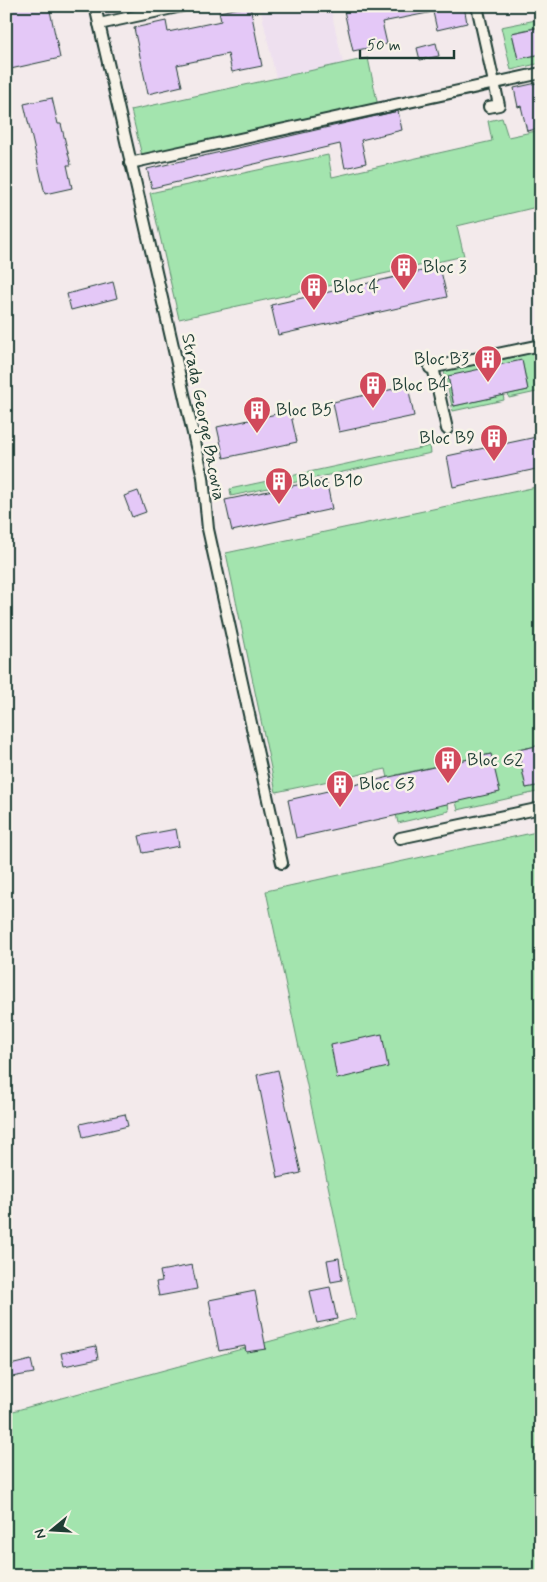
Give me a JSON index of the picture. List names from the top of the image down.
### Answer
{
  "streets": {
    "street": ["Strada George Bacovia"]
  },
  "places": {
    "building": [
      "Bloc 3",
      "Bloc 4",
      "Bloc B3",
      "Bloc B4",
      "Bloc B5",
      "Bloc B9",
      "Bloc B10",
      "Bloc G2",
      "Bloc G3"
    ]
  },
  "scale_bar": "50 m",
  "north": "left"
}
